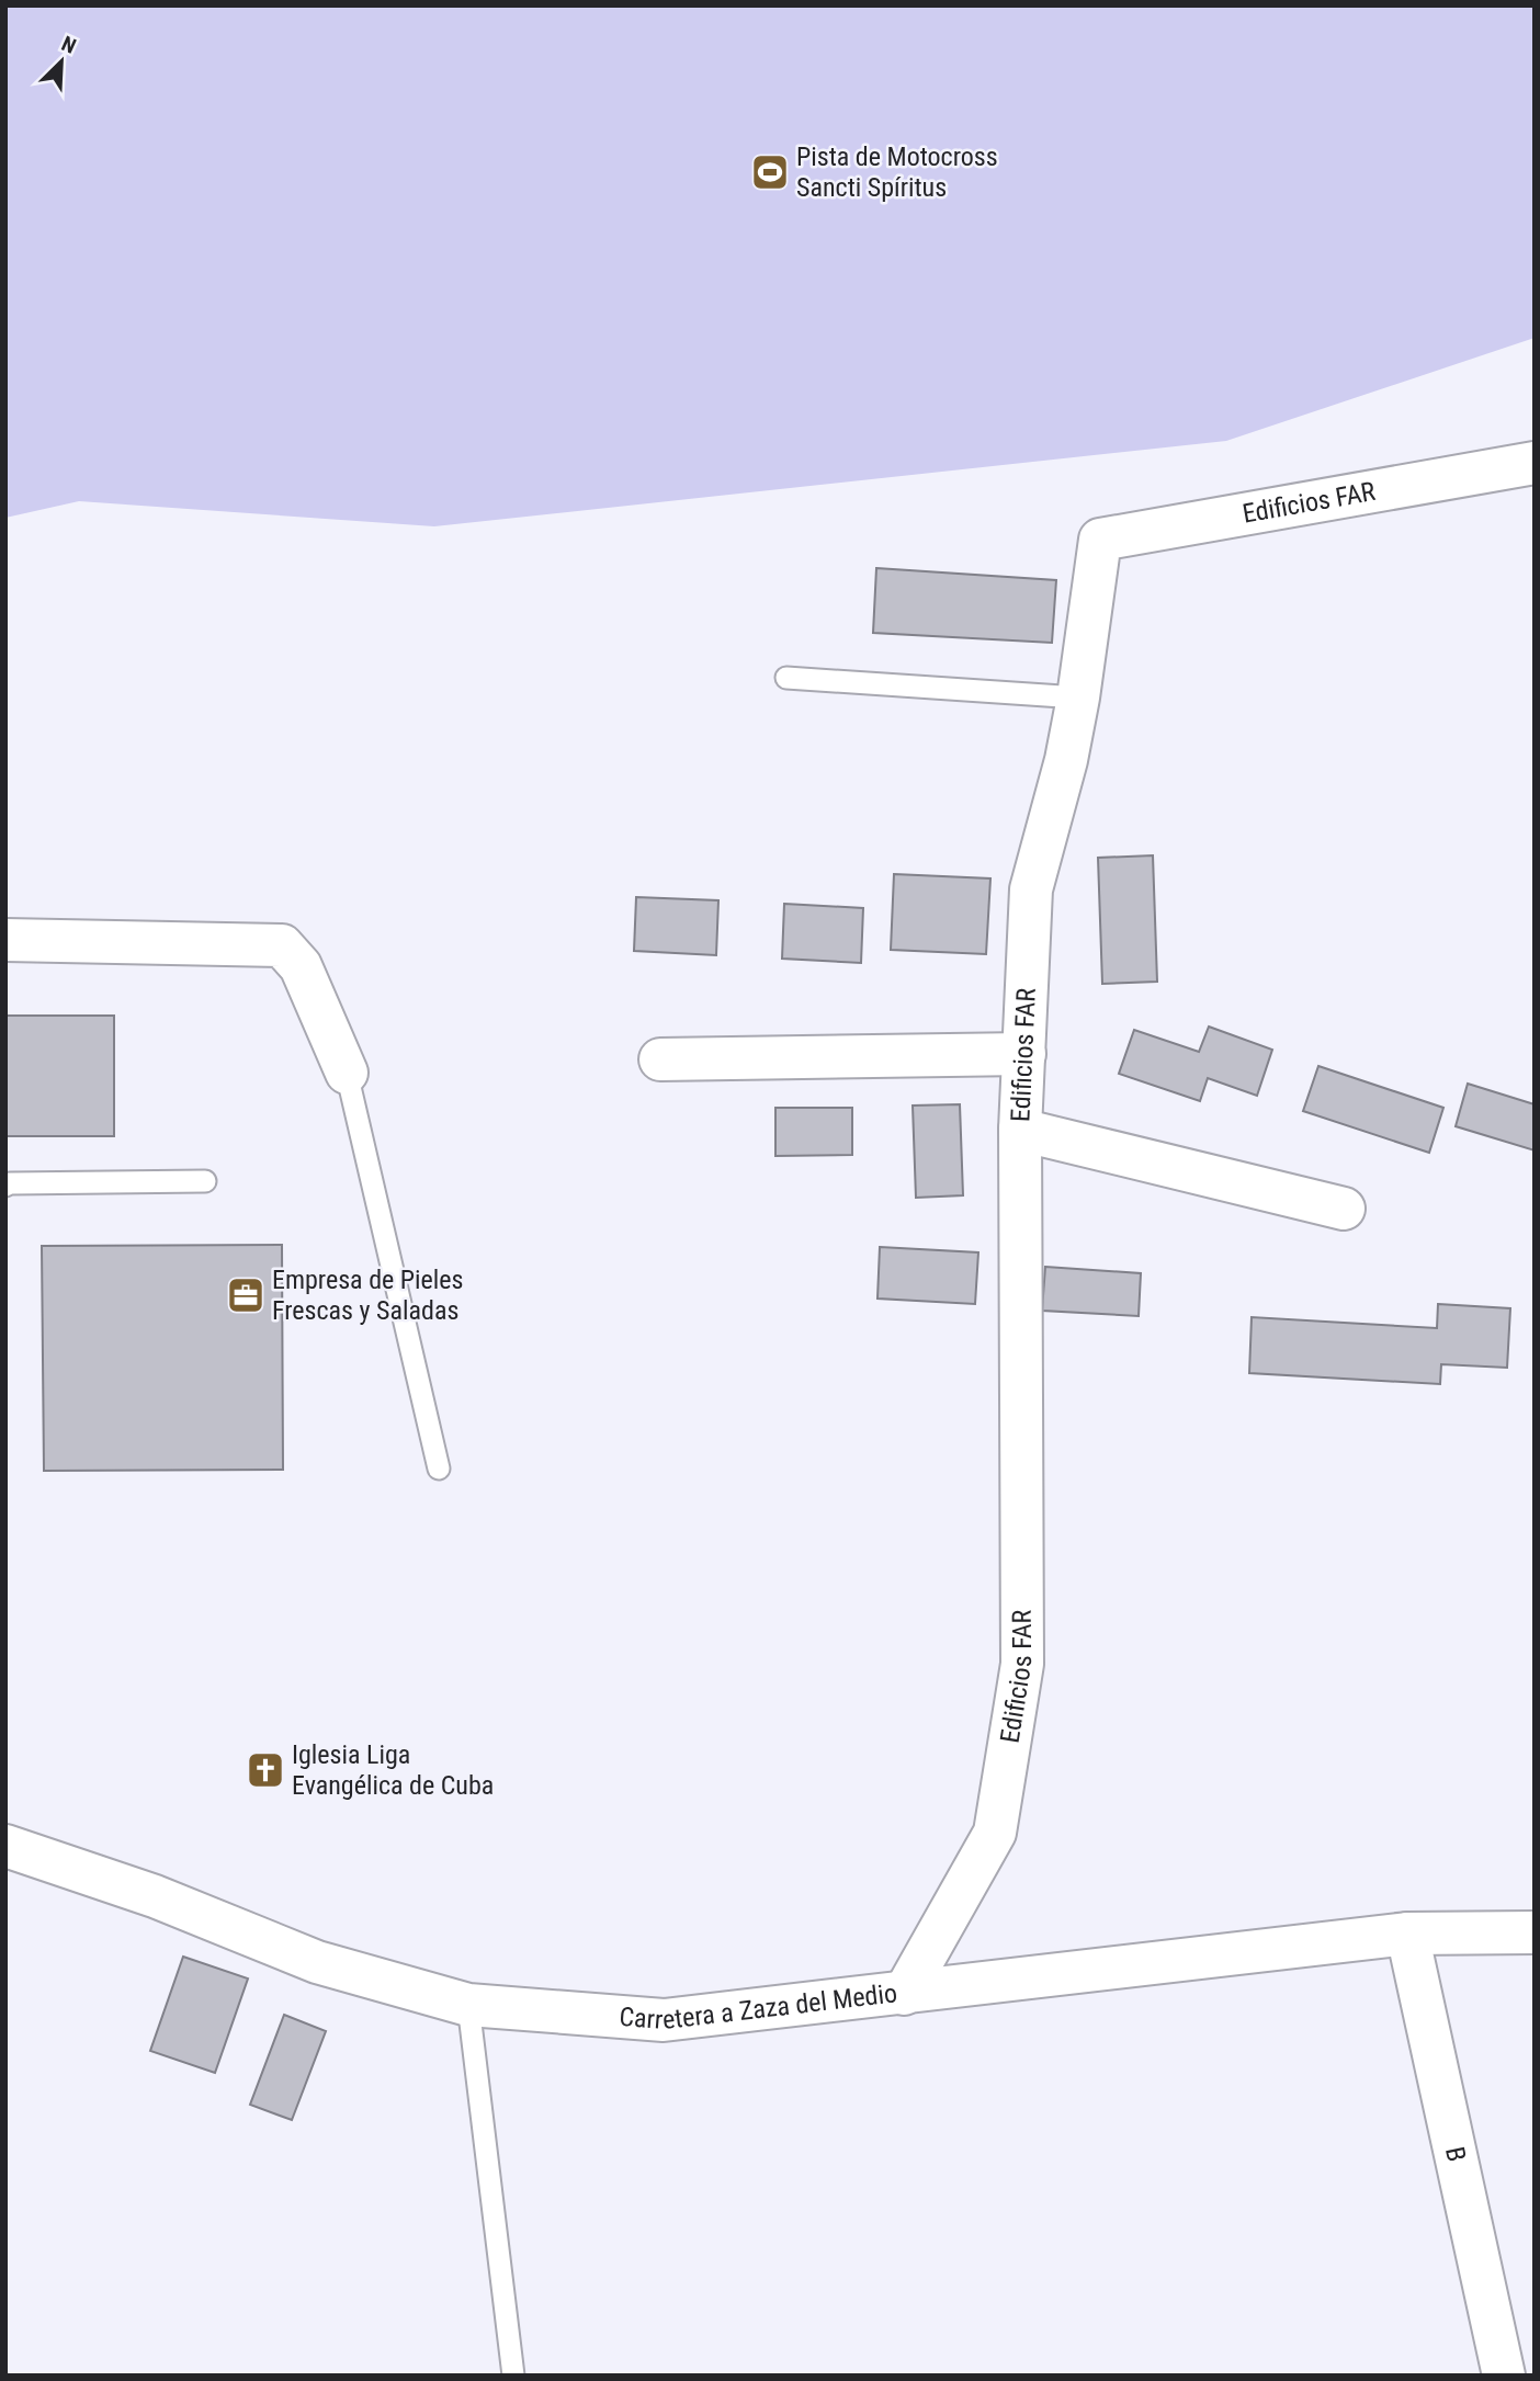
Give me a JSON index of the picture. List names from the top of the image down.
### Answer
{
  "streets": {
    "street": ["Edificios FAR", "Carretera a Zaza del Medio", "B"]
  },
  "crossings": [
    ["Edificios FAR", "Carretera a Zaza del Medio"],
    ["Carretera a Zaza del Medio", "B"]
  ],
  "places": {
    "sports": ["Pista de Motocross Sancti Spíritus"],
    "office": ["Empresa de Pieles Frescas y Saladas"],
    "church": ["Iglesia Liga Evangélica de Cuba"]
  },
  "north": "top right"
}
